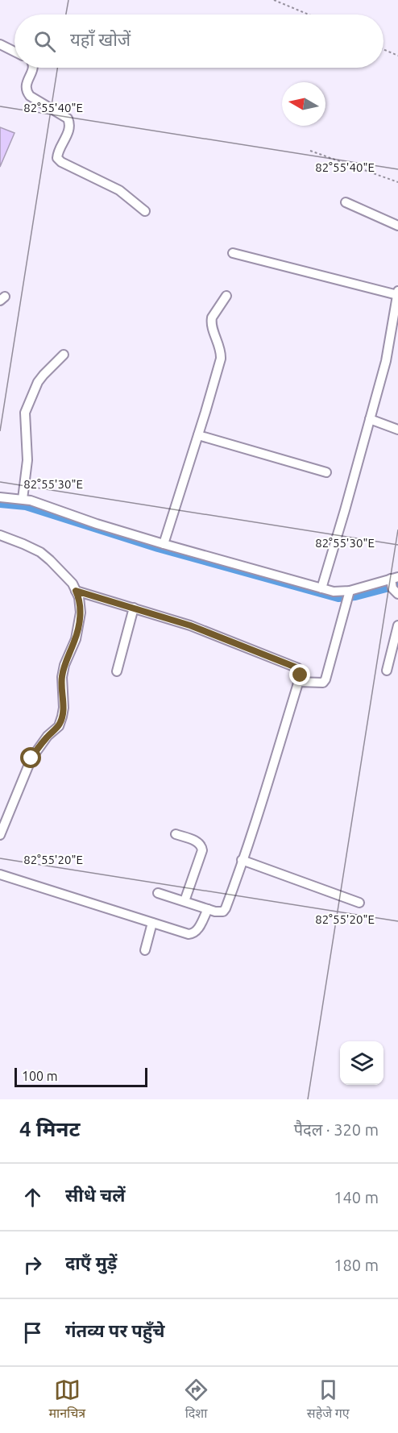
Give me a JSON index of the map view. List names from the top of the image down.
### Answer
{
  "scale_bar": "100 m",
  "north": "left",
  "page": {
    "search": "यहाँ खोजें",
    "scale": "100 m",
    "heading": ["4 मिनट", "पैदल · 320 m"],
    "list": [
      ["सीधे चलें", "140 m"],
      ["दाएँ मुड़ें", "180 m"],
      "गंतव्य पर पहुँचे"
    ],
    "nav": ["मानचित्र", "दिशा", "सहेजे गए"]
  },
  "coordinates": ["82°55'40\"E", "82°55'30\"E", "82°55'20\"E"]
}
